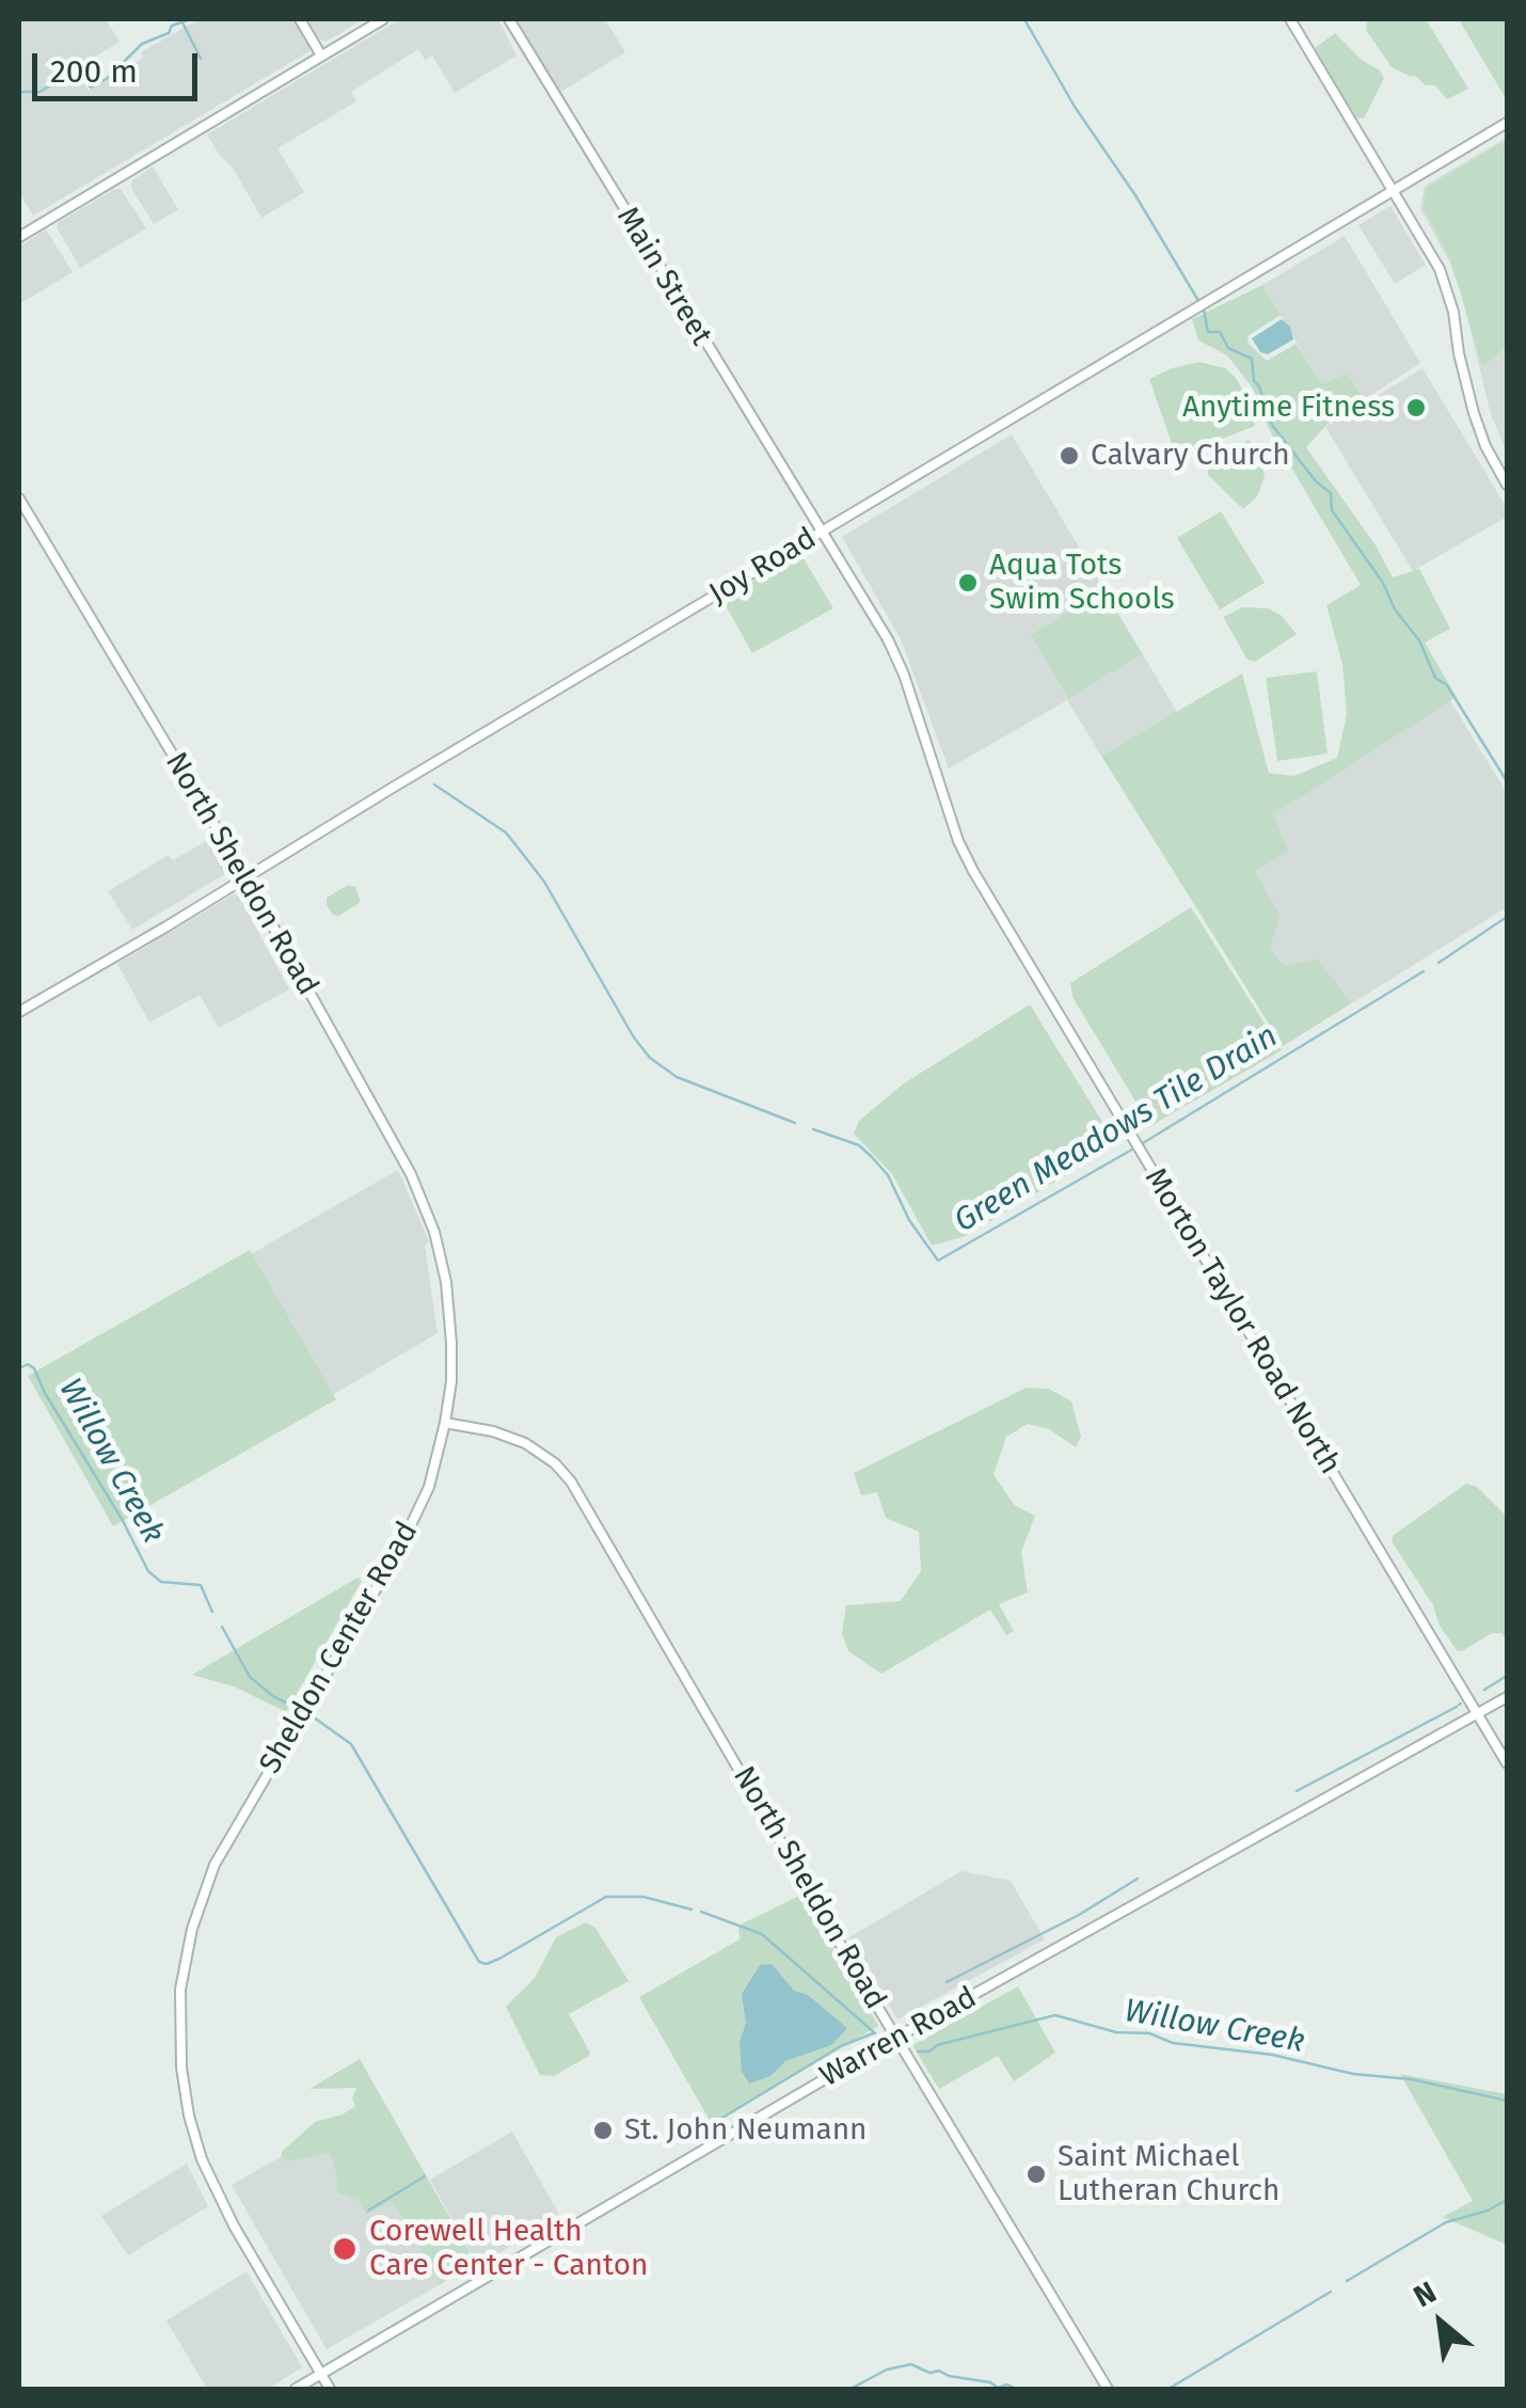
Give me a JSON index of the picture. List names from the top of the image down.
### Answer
{
  "streets": {
    "street": [
      "Main Street",
      "Joy Road",
      "North Sheldon Road",
      "Morton Taylor Road North",
      "Sheldon Center Road",
      "Warren Road"
    ]
  },
  "crossings": [
    ["Main Street", "Joy Road"],
    ["Main Street", "Morton Taylor Road North"],
    ["Joy Road", "North Sheldon Road"],
    ["Joy Road", "Morton Taylor Road North"],
    ["North Sheldon Road", "Sheldon Center Road"],
    ["North Sheldon Road", "Warren Road"],
    ["Morton Taylor Road North", "Warren Road"],
    ["Sheldon Center Road", "Warren Road"]
  ],
  "water": ["Green Meadows Tile Drain", "Willow Creek"],
  "places": [
    "Anytime Fitness",
    "Calvary Church",
    "Aqua Tots Swim Schools",
    "St. John Neumann",
    "Saint Michael Lutheran Church",
    "Corewell Health Care Center - Canton"
  ],
  "scale_bar": "200 m",
  "north": "top left"
}
